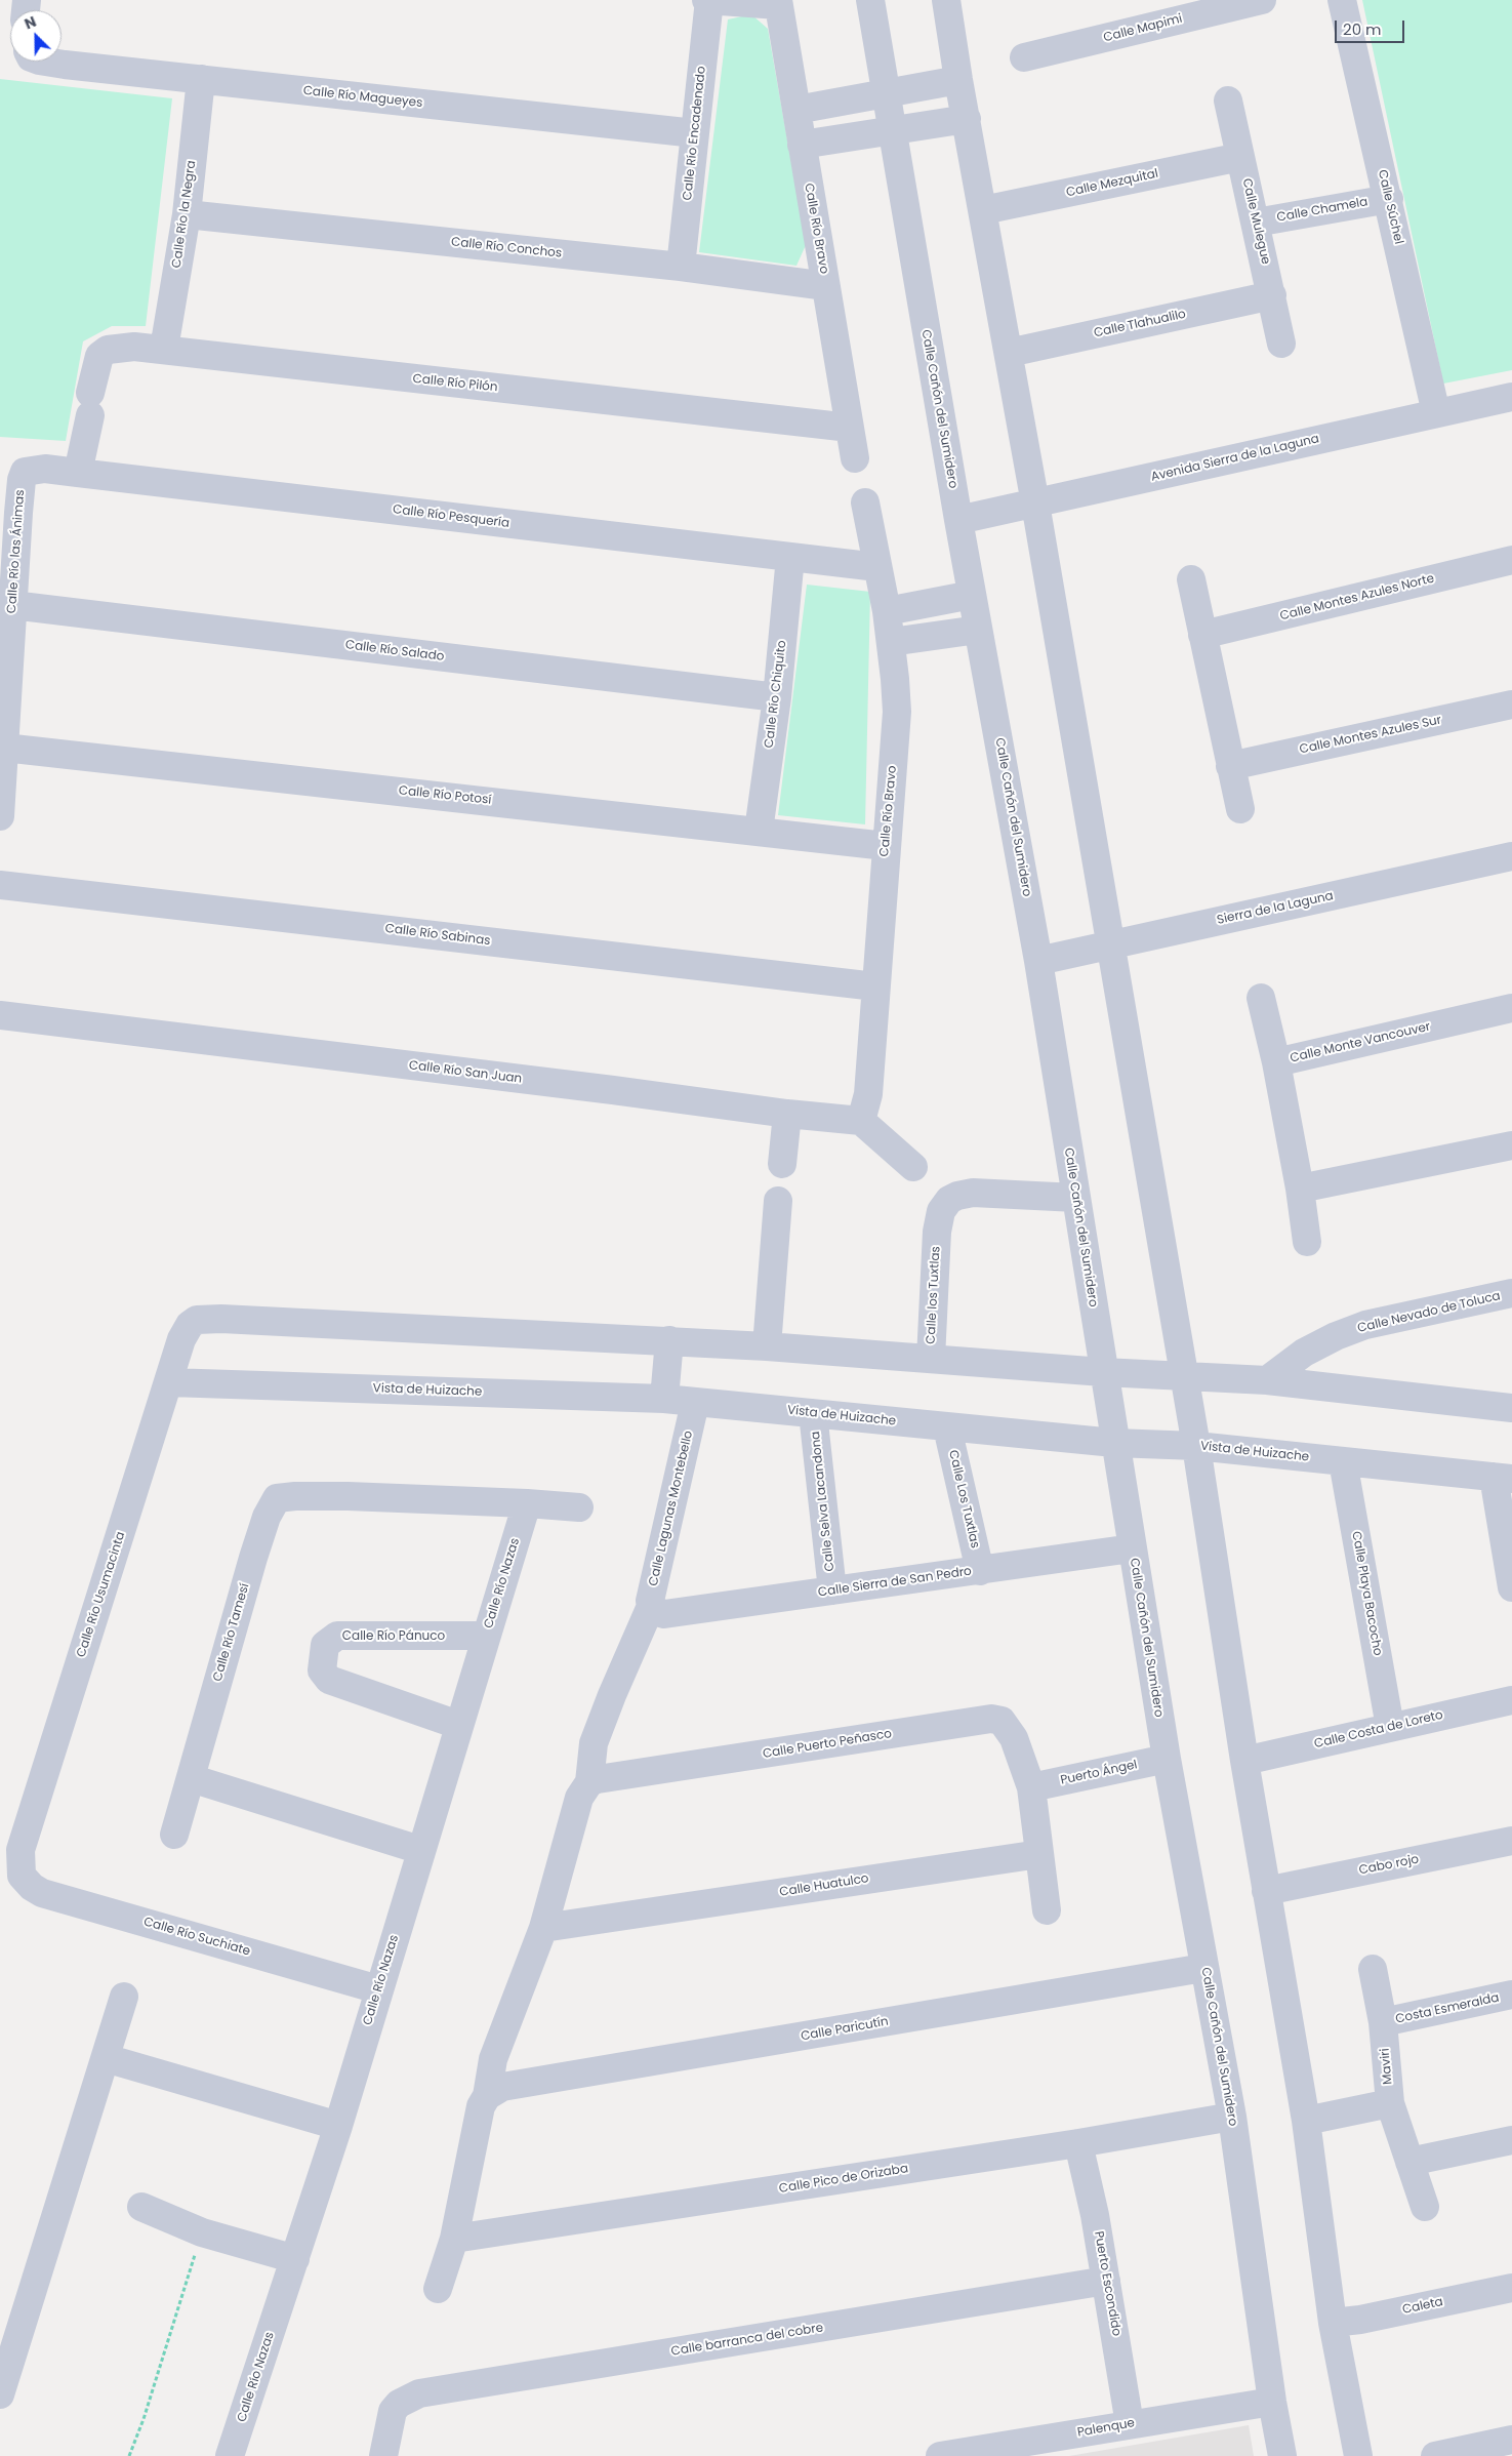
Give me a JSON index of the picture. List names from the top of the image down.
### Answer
{
  "streets": {
    "street": [
      "Calle Mapimi",
      "Calle Río Magueyes",
      "Calle Río Encadenado",
      "Calle Mezquital",
      "Calle Súchel",
      "Calle Chamela",
      "Calle Río la Negra",
      "Calle Mulegue",
      "Calle Río Bravo",
      "Calle Río Conchos",
      "Calle Tlahualilo",
      "Calle Río Pilón",
      "Calle Cañón del Sumidero",
      "Avenida Sierra de la Laguna",
      "Calle Río Pesquería",
      "Calle Río las Ánimas",
      "Calle Montes Azules Norte",
      "Calle Río Salado",
      "Calle Río Chiquito",
      "Calle Montes Azules Sur",
      "Calle Río Potosí",
      "Sierra de la Laguna",
      "Calle Río Sabinas",
      "Calle Monte Vancouver",
      "Calle Río San Juan",
      "Calle los Tuxtlas",
      "Calle Nevado de Toluca",
      "Vista de Huizache",
      "Calle Los Tuxtlas",
      "Calle Selva Lacandona",
      "Calle Lagunas Montebello",
      "Calle Sierra de San Pedro",
      "Calle Río Nazas",
      "Calle Playa Bacocho",
      "Calle Río Usumacinta",
      "Calle Río Tamesí",
      "Calle Río Pánuco",
      "Calle Costa de Loreto",
      "Calle Puerto Peñasco",
      "Puerto Ángel",
      "Cabo rojo",
      "Calle Huatulco",
      "Calle Río Suchiate",
      "Costa Esmeralda",
      "Calle Paricutín",
      "Maviri",
      "Calle Pico de Orizaba",
      "Puerto Escondido",
      "Caleta",
      "Calle barranca del cobre",
      "Palenque"
    ]
  },
  "crossings": [
    ["Calle Río Magueyes", "Calle Río Encadenado"],
    ["Calle Río Magueyes", "Calle Río la Negra"],
    ["Calle Río Encadenado", "Calle Río Conchos"],
    ["Calle Mezquital", "Calle Mulegue"],
    ["Calle Súchel", "Calle Chamela"],
    ["Calle Súchel", "Avenida Sierra de la Laguna"],
    ["Calle Chamela", "Calle Mulegue"],
    ["Calle Río la Negra", "Calle Río Conchos"],
    ["Calle Río la Negra", "Calle Río Pilón"],
    ["Calle Mulegue", "Calle Tlahualilo"],
    ["Calle Río Bravo", "Calle Río Conchos"],
    ["Calle Río Bravo", "Calle Río Pilón"],
    ["Calle Río Bravo", "Calle Río Pesquería"],
    ["Calle Río Bravo", "Calle Río Potosí"],
    ["Calle Río Bravo", "Calle Río Sabinas"],
    ["Calle Río Bravo", "Calle Río San Juan"],
    ["Calle Río Pilón", "Calle Río Pesquería"],
    ["Calle Cañón del Sumidero", "Avenida Sierra de la Laguna"],
    ["Calle Cañón del Sumidero", "Sierra de la Laguna"],
    ["Calle Cañón del Sumidero", "Calle los Tuxtlas"],
    ["Calle Cañón del Sumidero", "Vista de Huizache"],
    ["Calle Cañón del Sumidero", "Calle Sierra de San Pedro"],
    ["Calle Cañón del Sumidero", "Puerto Ángel"],
    ["Calle Cañón del Sumidero", "Calle Paricutín"],
    ["Calle Cañón del Sumidero", "Calle Pico de Orizaba"],
    ["Calle Cañón del Sumidero", "Palenque"],
    ["Calle Río Pesquería", "Calle Río las Ánimas"],
    ["Calle Río Pesquería", "Calle Río Chiquito"],
    ["Calle Río las Ánimas", "Calle Río Salado"],
    ["Calle Río las Ánimas", "Calle Río Potosí"],
    ["Calle Río Salado", "Calle Río Chiquito"],
    ["Calle Río Chiquito", "Calle Río Potosí"],
    ["Vista de Huizache", "Calle Los Tuxtlas"],
    ["Vista de Huizache", "Calle Selva Lacandona"],
    ["Vista de Huizache", "Calle Lagunas Montebello"],
    ["Vista de Huizache", "Calle Playa Bacocho"],
    ["Vista de Huizache", "Calle Río Usumacinta"],
    ["Calle Los Tuxtlas", "Calle Sierra de San Pedro"],
    ["Calle Selva Lacandona", "Calle Sierra de San Pedro"],
    ["Calle Lagunas Montebello", "Calle Sierra de San Pedro"],
    ["Calle Lagunas Montebello", "Calle Puerto Peñasco"],
    ["Calle Lagunas Montebello", "Calle Huatulco"],
    ["Calle Lagunas Montebello", "Calle Paricutín"],
    ["Calle Lagunas Montebello", "Calle Pico de Orizaba"],
    ["Calle Río Nazas", "Calle Río Tamesí"],
    ["Calle Río Nazas", "Calle Río Pánuco"],
    ["Calle Río Nazas", "Calle Río Suchiate"],
    ["Calle Playa Bacocho", "Calle Costa de Loreto"],
    ["Calle Río Usumacinta", "Calle Río Suchiate"],
    ["Calle Puerto Peñasco", "Puerto Ángel"],
    ["Costa Esmeralda", "Maviri"],
    ["Calle Pico de Orizaba", "Puerto Escondido"],
    ["Puerto Escondido", "Calle barranca del cobre"],
    ["Puerto Escondido", "Palenque"]
  ],
  "scale_bar": "20 m",
  "north": "top left"
}
